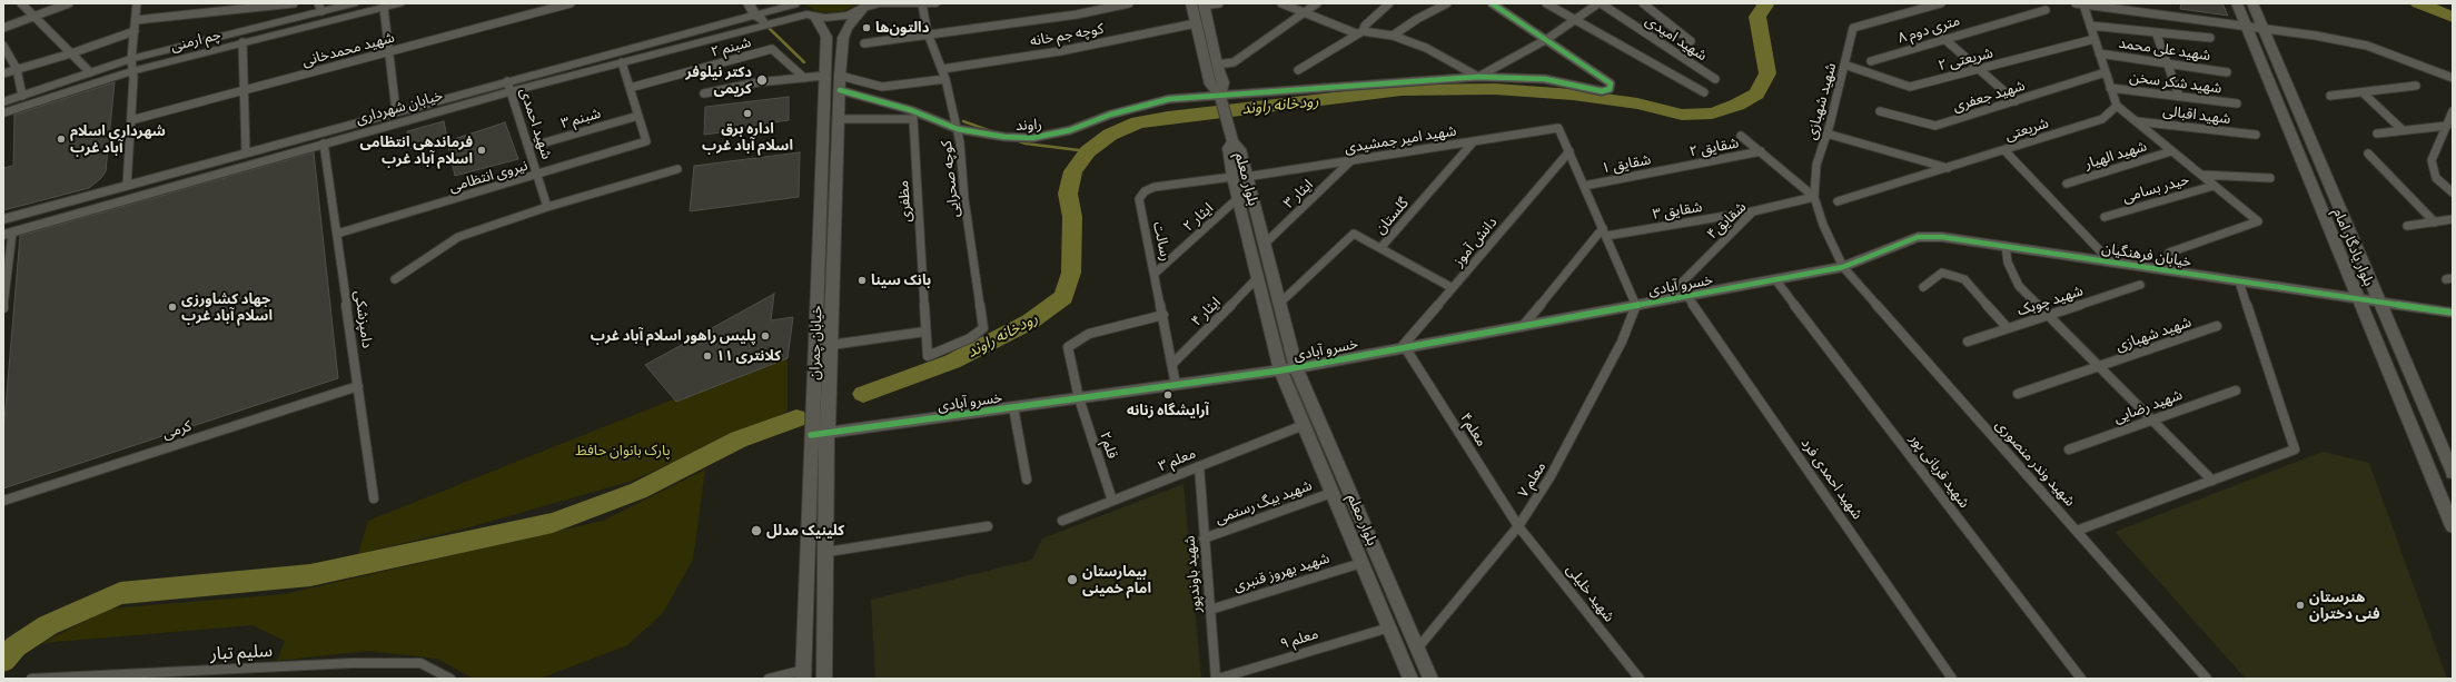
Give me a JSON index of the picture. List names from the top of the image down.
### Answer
{
  "streets": {
    "main road": [
      "چم ارمنی",
      "خیابان شهرداری",
      "بلوار معلم",
      "بلوار یادگار امام",
      "خیابان فرهنگیان",
      "خسرو آبادی",
      "خیابان چمران"
    ],
    "street": [
      "۸ متری دوم",
      "کوچه جم خانه",
      "شهید امیدی",
      "شبنم ۲",
      "شهید محمدخانی",
      "شهید علی محمد",
      "شریعتی ۲",
      "شهید شکر سخن",
      "شهید جعفری",
      "شهید شهبازی",
      "شهید اقبالی",
      "شبنم ۳",
      "شهید احمدی",
      "راوند",
      "شریعتی",
      "شهید امیر جمشیدی",
      "شقایق ۲",
      "شهید الهیار",
      "شقایق ۱",
      "نیروی انتظامی",
      "کوچه صحرایی",
      "حیدر بسامی",
      "ایثار ۳",
      "مظفری",
      "شقایق ۳",
      "گلستان",
      "ایثار ۲",
      "شقایق۴",
      "رسالت",
      "دانش آموز",
      "شهید چوبک",
      "ایثار ۴",
      "دامپزشکی",
      "شهید رضایی",
      "کرمی",
      "معلم۴",
      "قلم۲",
      "معلم ۳",
      "شهید وندر منصوری",
      "شهید قربانی پور",
      "شهید احمدی فرد",
      "معلم ۷",
      "شهید بیگ رستمی",
      "شهید بهروز قنبری",
      "شهید باوندپور",
      "شهید خلیلی",
      "معلم ۹",
      "سلیم تبار"
    ]
  },
  "crossings": [
    ["کوچه جم خانه", "کوچه صحرایی"],
    ["شریعتی ۲", "شهید شهبازی"],
    ["شهید شهبازی", "شقایق۴"],
    ["شهید شهبازی", "خیابان فرهنگیان"],
    ["شهید شهبازی", "خسرو آبادی"],
    ["شهید شهبازی", "شهید وندر منصوری"],
    ["خیابان شهرداری", "شهید احمدی"],
    ["خیابان شهرداری", "کوچه صحرایی"],
    ["خیابان شهرداری", "دامپزشکی"],
    ["خیابان شهرداری", "خیابان چمران"],
    ["شبنم ۳", "شهید احمدی"],
    ["شبنم ۳", "نیروی انتظامی"],
    ["شهید احمدی", "نیروی انتظامی"],
    ["راوند", "کوچه صحرایی"],
    ["راوند", "بلوار معلم"],
    ["راوند", "خیابان چمران"],
    ["شهید امیر جمشیدی", "بلوار معلم"],
    ["شهید امیر جمشیدی", "ایثار ۳"],
    ["شهید امیر جمشیدی", "گلستان"],
    ["شهید امیر جمشیدی", "رسالت"],
    ["شهید امیر جمشیدی", "دانش آموز"],
    ["شقایق ۲", "شقایق ۱"],
    ["نیروی انتظامی", "دامپزشکی"],
    ["کوچه صحرایی", "مظفری"],
    ["بلوار معلم", "ایثار ۳"],
    ["بلوار معلم", "گلستان"],
    ["بلوار معلم", "ایثار ۲"],
    ["بلوار معلم", "رسالت"],
    ["بلوار معلم", "خسرو آبادی"],
    ["بلوار معلم", "ایثار ۴"],
    ["بلوار معلم", "معلم ۳"],
    ["بلوار معلم", "معلم ۷"],
    ["بلوار معلم", "شهید بیگ رستمی"],
    ["بلوار معلم", "شهید بهروز قنبری"],
    ["بلوار معلم", "معلم ۹"],
    ["مظفری", "خیابان چمران"],
    ["شقایق ۳", "شقایق۴"],
    ["ایثار ۲", "رسالت"],
    ["شقایق۴", "خسرو آبادی"],
    ["شقایق۴", "شهید احمدی فرد"],
    ["رسالت", "خسرو آبادی"],
    ["رسالت", "ایثار ۴"],
    ["رسالت", "قلم۲"],
    ["دانش آموز", "خسرو آبادی"],
    ["دانش آموز", "معلم۴"],
    ["بلوار یادگار امام", "خیابان فرهنگیان"],
    ["خیابان فرهنگیان", "خسرو آبادی"],
    ["خیابان فرهنگیان", "شهید وندر منصوری"],
    ["خسرو آبادی", "خیابان چمران"],
    ["خسرو آبادی", "معلم۴"],
    ["خسرو آبادی", "قلم۲"],
    ["خسرو آبادی", "شهید وندر منصوری"],
    ["خسرو آبادی", "شهید قربانی پور"],
    ["خسرو آبادی", "شهید احمدی فرد"],
    ["خسرو آبادی", "معلم ۷"],
    ["دامپزشکی", "کرمی"],
    ["معلم۴", "معلم ۷"],
    ["معلم۴", "شهید خلیلی"],
    ["قلم۲", "معلم ۳"],
    ["معلم ۳", "شهید باوندپور"],
    ["معلم ۷", "شهید خلیلی"],
    ["شهید بیگ رستمی", "شهید باوندپور"],
    ["شهید بهروز قنبری", "شهید باوندپور"],
    ["شهید باوندپور", "معلم ۹"]
  ],
  "water": ["رودخانه راوند"],
  "parks": ["پارک بانوان حافظ"],
  "places": [
    "دالتون‌ها",
    "دکتر نیلوفر کریمی",
    "اداره برق اسلام آباد غرب",
    "شهرداری اسلام آباد غرب",
    "فرماندهی انتظامی اسلام آباد غرب",
    "بانک سینا",
    "جهاد کشاورزی اسلام آباد غرب",
    "پلیس راهور اسلام آباد غرب",
    "کلانتری ۱۱",
    "آرایشگاه زنانه",
    "کلینیک مدلل",
    "بیمارستان امام خمینی",
    "هنرستان فنی دختران"
  ]
}
